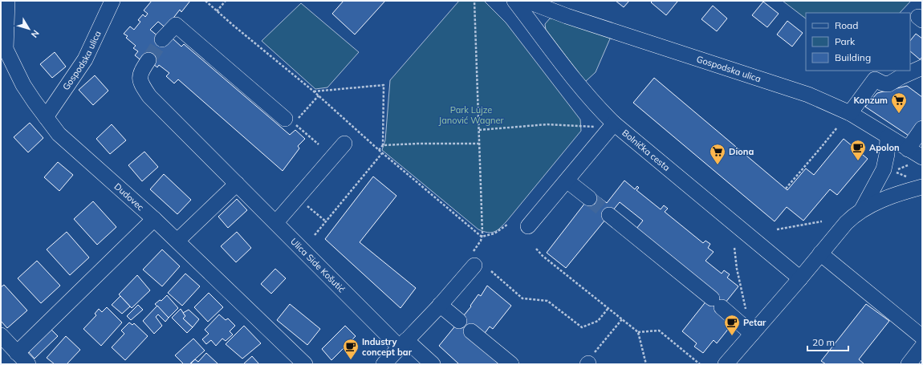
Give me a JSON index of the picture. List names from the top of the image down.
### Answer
{
  "streets": {
    "street": [
      "Gospodska ulica",
      "Bolnička cesta",
      "Dudovec",
      "Ulica Side Košutić"
    ]
  },
  "crossings": [
    ["Gospodska ulica", "Dudovec"]
  ],
  "parks": ["Park Lujze Janović Wagner"],
  "places": {
    "supermarket": ["Konzum", "Diona"],
    "cafe": ["Apolon", "Petar", "Industry concept bar"]
  },
  "legend": ["Road", "Park", "Building"],
  "scale_bar": "20 m",
  "north": "bottom right"
}
